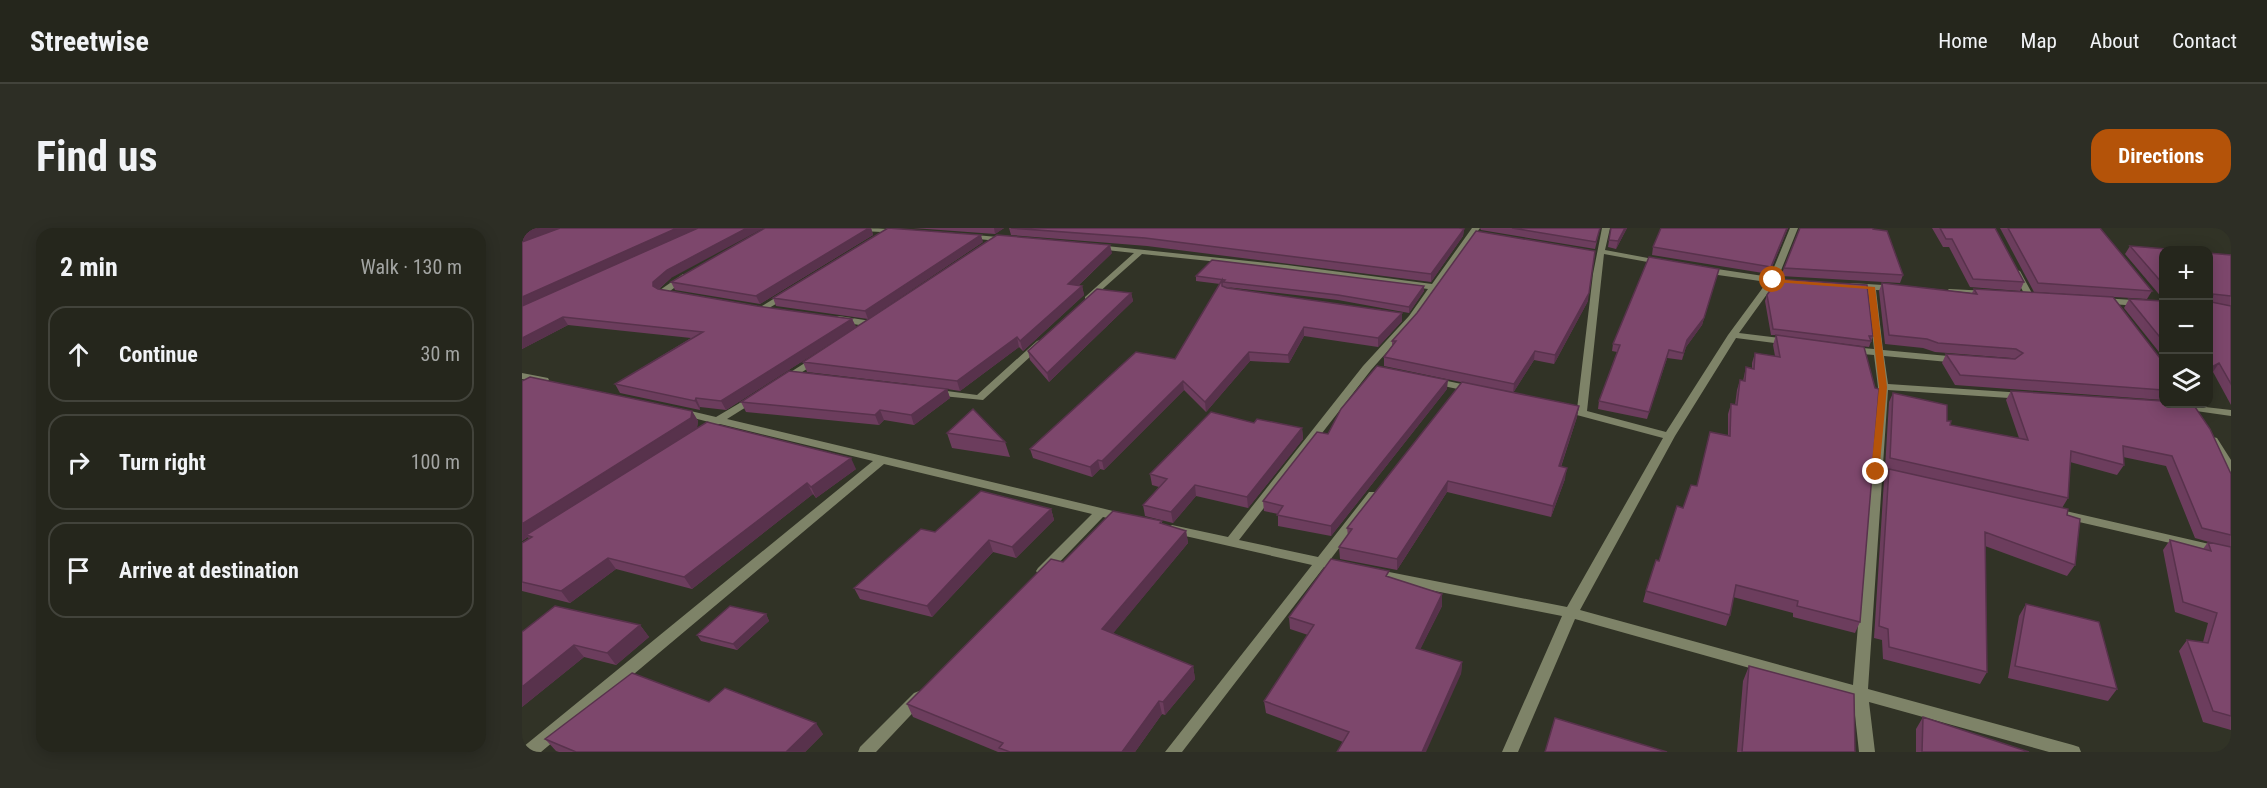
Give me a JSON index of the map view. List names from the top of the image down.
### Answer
{
  "page": {
    "header": "Streetwise",
    "nav": [
      "Home",
      "Map",
      "About",
      "Contact"
    ],
    "buttons": "Directions",
    "title": "Find us",
    "heading": ["2 min", "Walk · 130 m"],
    "map_buttons": ["+", "−"],
    "list": [
      ["Continue", "30 m"],
      ["Turn right", "100 m"],
      "Arrive at destination"
    ]
  }
}
